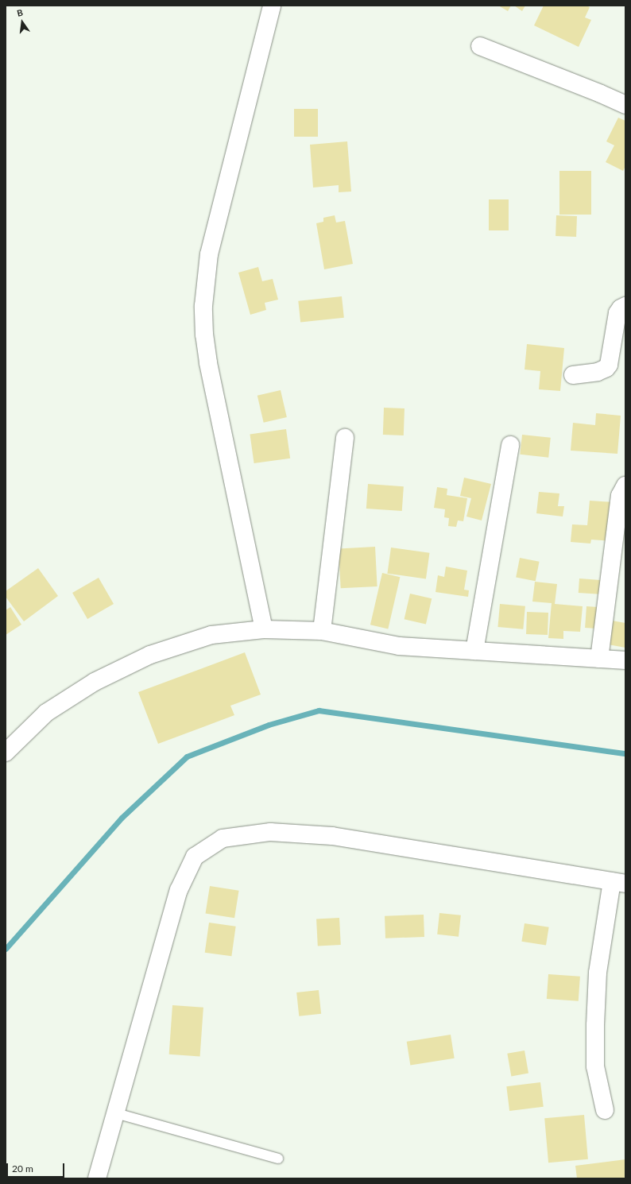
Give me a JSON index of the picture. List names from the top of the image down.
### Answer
{
  "scale_bar": "20 m",
  "north": "top"
}
